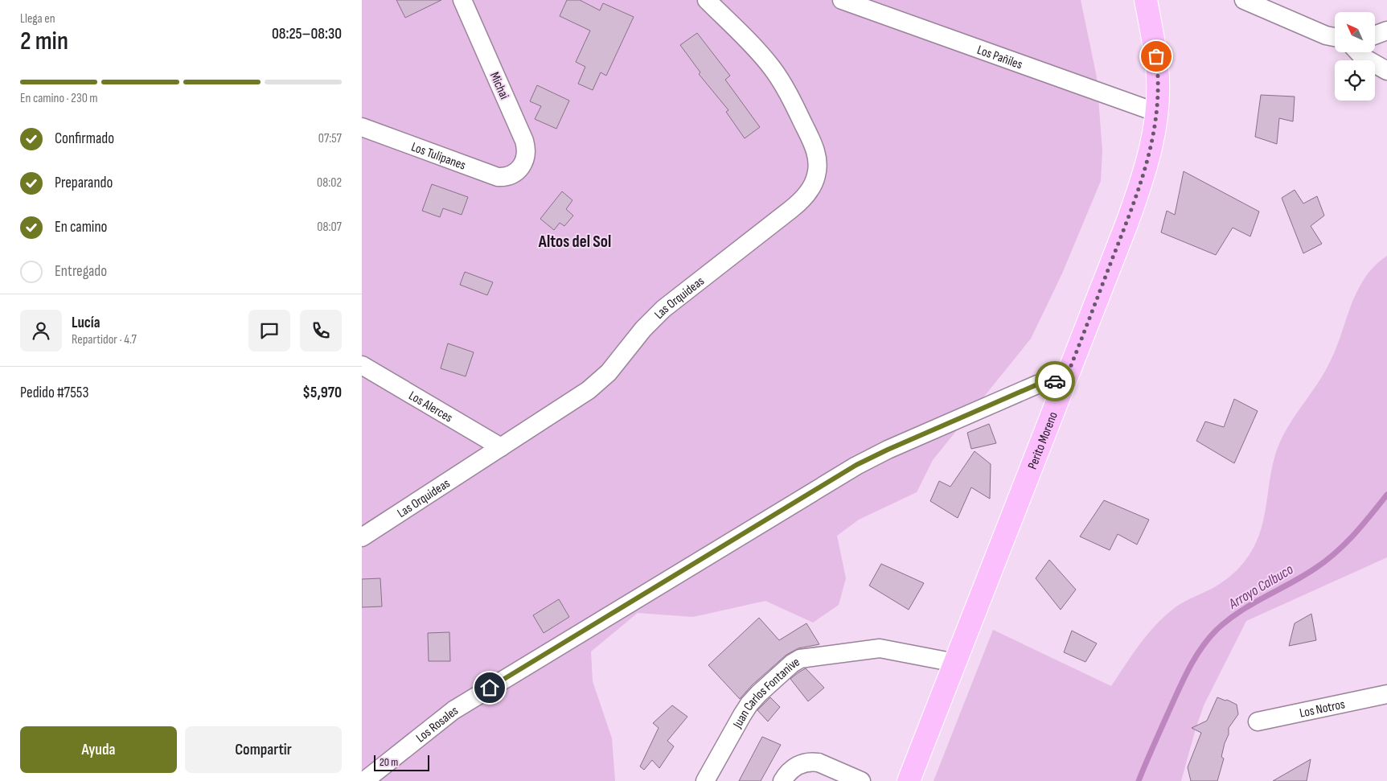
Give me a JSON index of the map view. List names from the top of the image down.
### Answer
{
  "streets": {
    "main road": ["Perito Moreno"],
    "street": [
      "Los Pañiles",
      "Michai",
      "Los Tulipanes",
      "Las Orquideas",
      "Los Alerces",
      "Juan Carlos Fontanive",
      "Los Notros",
      "Los Rosales"
    ]
  },
  "crossings": [
    ["Los Pañiles", "Perito Moreno"],
    ["Michai", "Los Tulipanes"],
    ["Las Orquideas", "Los Alerces"],
    ["Perito Moreno", "Juan Carlos Fontanive"],
    ["Perito Moreno", "Los Rosales"]
  ],
  "districts": ["Altos del Sol"],
  "water": ["Arroyo Calbuco"],
  "scale_bar": "20 m",
  "north": "top left",
  "page": {
    "heading": ["2 min", "Llega en", "08:25–08:30"],
    "panel": [
      "Lucía",
      "Repartidor · 4.7",
      "Pedido #7553",
      "$5,970"
    ],
    "bar": "En camino · 230 m",
    "list": [
      ["Confirmado", "07:57"],
      ["Preparando", "08:02"],
      ["En camino", "08:07"],
      "Entregado"
    ],
    "buttons": ["Ayuda", "Compartir"],
    "scale": "20 m"
  }
}
